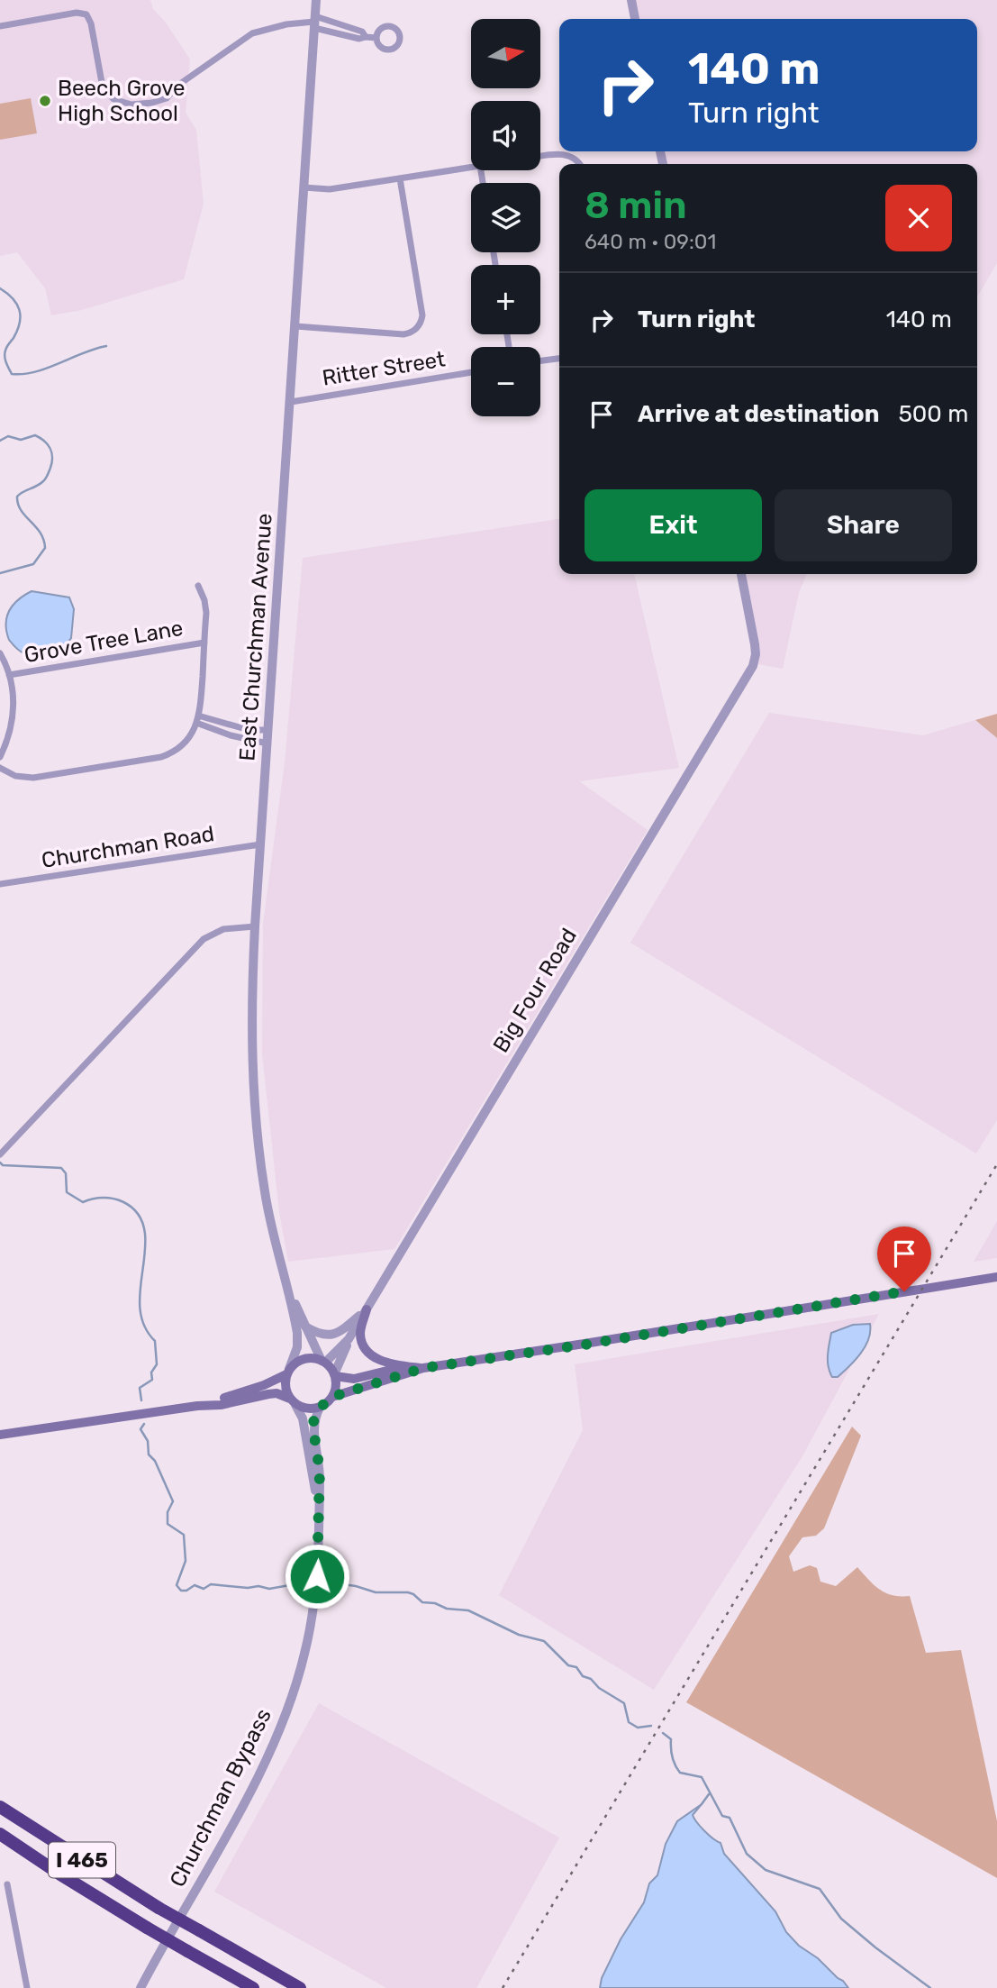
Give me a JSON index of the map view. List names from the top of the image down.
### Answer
{
  "streets": {
    "highway": ["I 465"],
    "street": [
      "Ritter Street",
      "East Churchman Avenue",
      "Grove Tree Lane",
      "Churchman Road",
      "Big Four Road",
      "Churchman Bypass"
    ]
  },
  "crossings": [
    ["Ritter Street", "East Churchman Avenue"],
    ["East Churchman Avenue", "Churchman Road"],
    ["Big Four Road", "Churchman Bypass"]
  ],
  "places": ["Beech Grove High School"],
  "north": "right",
  "page": {
    "map_buttons": ["+", "−"],
    "turn": ["140 m", "Turn right"],
    "heading": ["8 min", "640 m · 09:01"],
    "list": [
      {
        "name": "Turn right",
        "value": "140 m"
      },
      {
        "name": "Arrive at destination",
        "value": "500 m"
      }
    ],
    "buttons": ["Exit", "Share"]
  }
}
